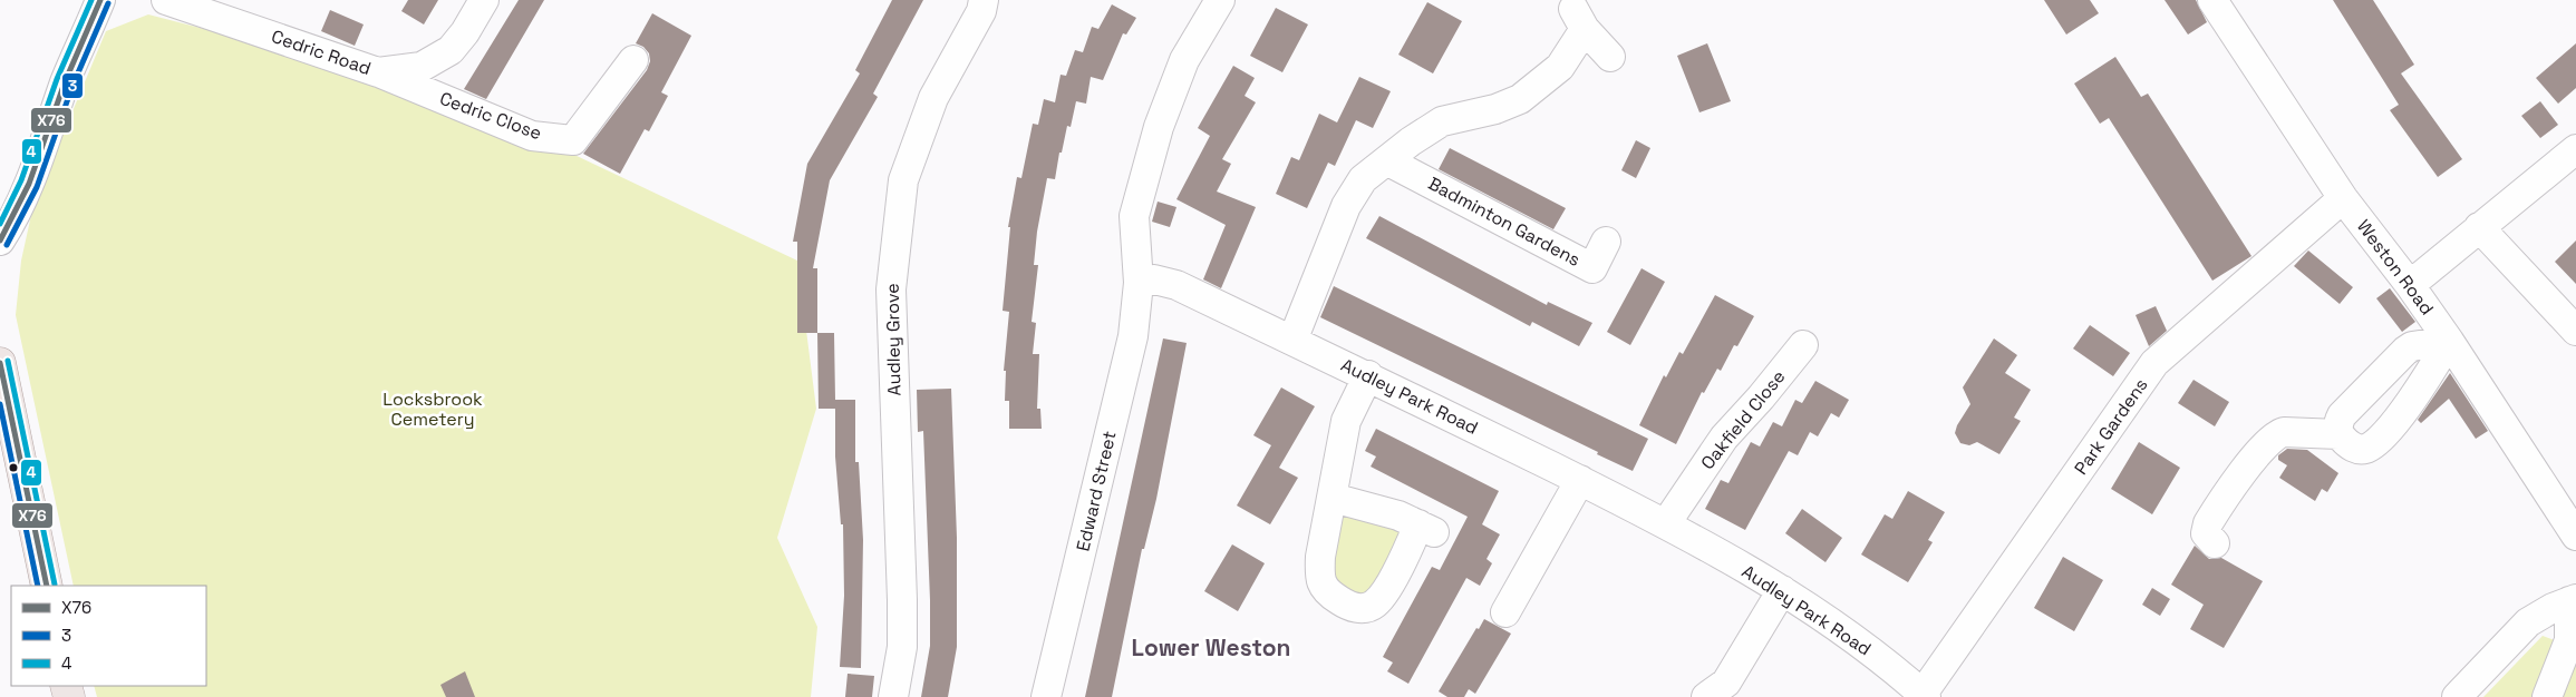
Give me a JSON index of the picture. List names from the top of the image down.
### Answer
{
  "streets": {
    "street": [
      "Cedric Road",
      "Cedric Close",
      "Badminton Gardens",
      "Weston Road",
      "Audley Grove",
      "Audley Park Road",
      "Oakfield Close",
      "Park Gardens",
      "Edward Street"
    ]
  },
  "crossings": [
    ["Cedric Road", "Cedric Close"],
    ["Weston Road", "Park Gardens"],
    ["Audley Park Road", "Oakfield Close"],
    ["Audley Park Road", "Park Gardens"],
    ["Audley Park Road", "Edward Street"]
  ],
  "districts": ["Lower Weston"],
  "parks": ["Locksbrook Cemetery"],
  "lines": ["transit line X76", "transit line 4", "transit line 3"],
  "legend": ["X76", "3", "4"]
}
